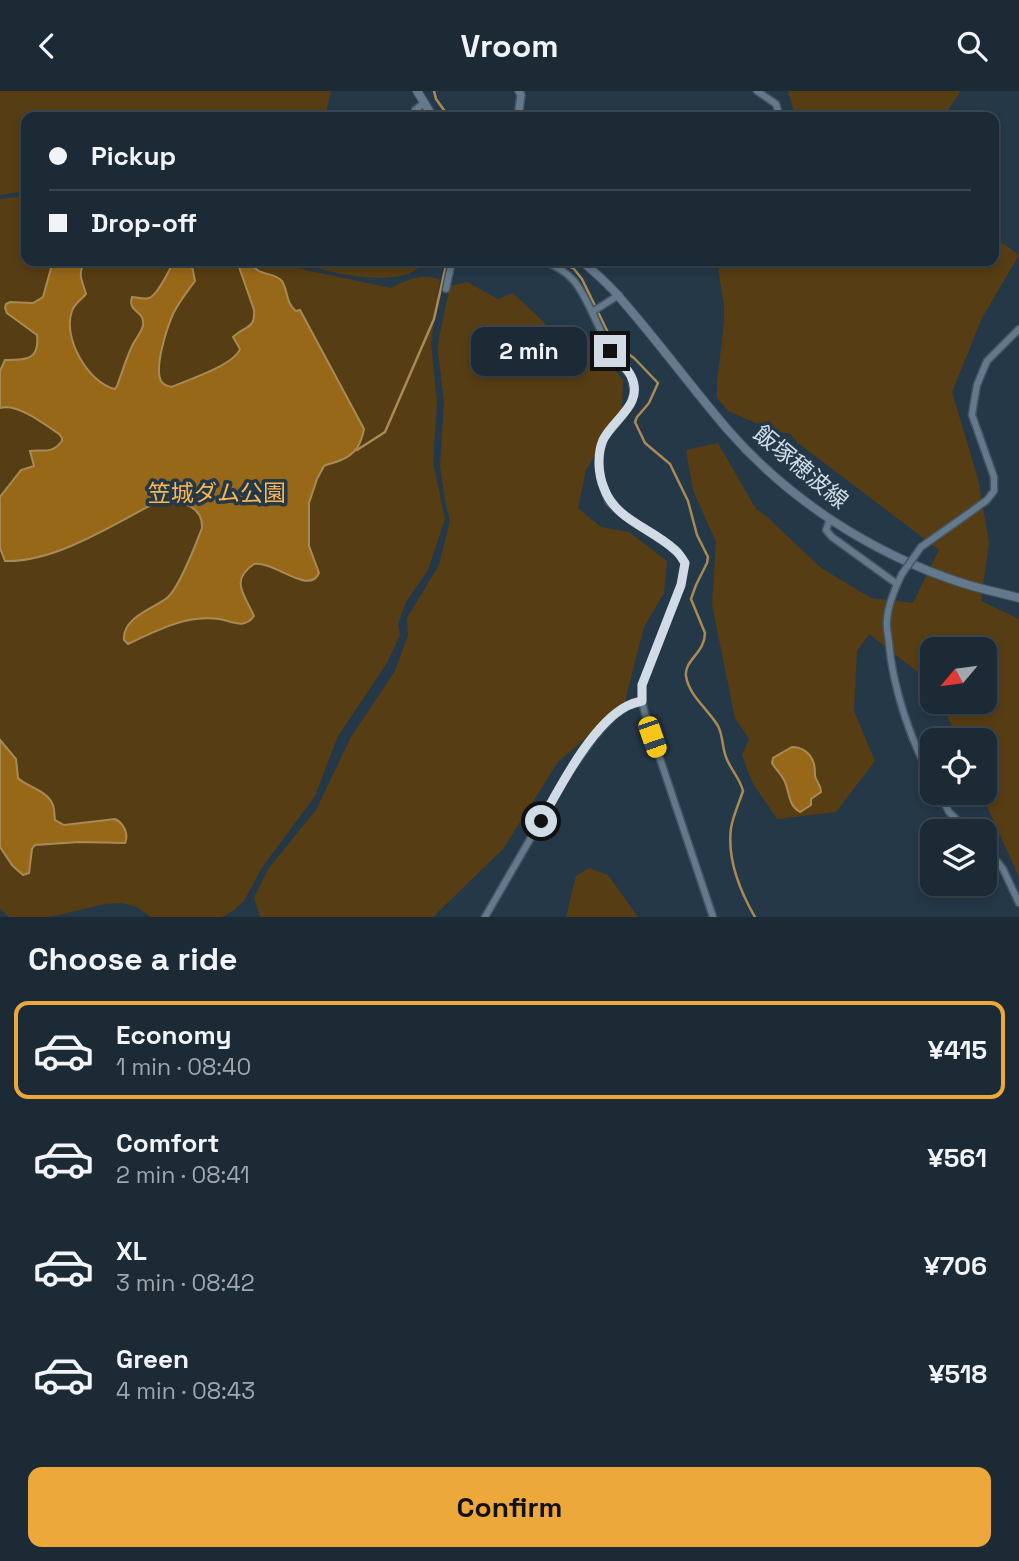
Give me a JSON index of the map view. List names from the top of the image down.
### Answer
{
  "streets": {
    "main road": ["飯塚穂波線"]
  },
  "parks": ["笠城ダム公園"],
  "north": "bottom left",
  "page": {
    "header": "Vroom",
    "banner": ["Pickup", "Drop-off"],
    "bubble": "2 min",
    "heading": "Choose a ride",
    "list": [
      {
        "name": "Economy",
        "note": "1 min · 08:40",
        "value": "¥415"
      },
      {
        "name": "Comfort",
        "note": "2 min · 08:41",
        "value": "¥561"
      },
      {
        "name": "XL",
        "note": "3 min · 08:42",
        "value": "¥706"
      },
      {
        "name": "Green",
        "note": "4 min · 08:43",
        "value": "¥518"
      }
    ],
    "buttons": "Confirm"
  }
}
